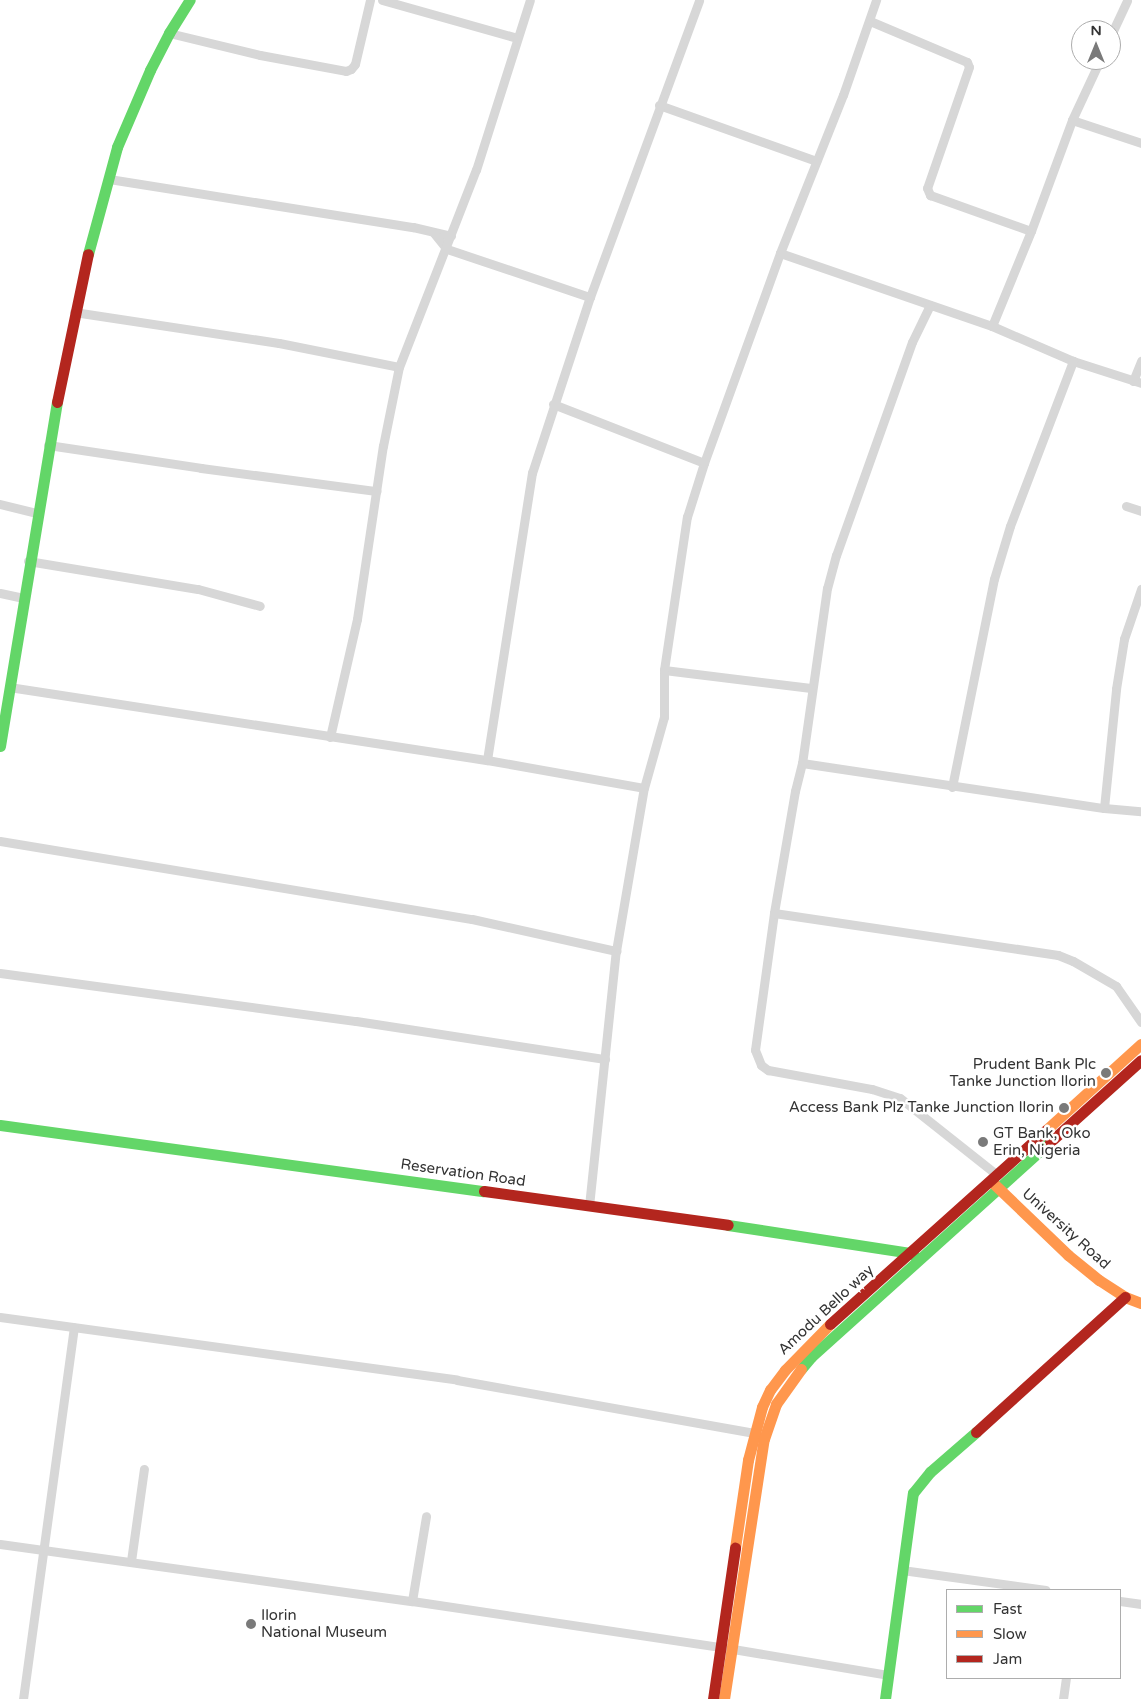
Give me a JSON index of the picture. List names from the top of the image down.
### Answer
{
  "streets": {
    "street": ["Reservation Road", "University Road", "Amodu Bello way"]
  },
  "crossings": [
    ["Reservation Road", "Amodu Bello way"],
    ["University Road", "Amodu Bello way"]
  ],
  "places": [
    "Prudent Bank Plc Tanke Junction Ilorin",
    "Access Bank Plz Tanke Junction Ilorin",
    "GT Bank, Oko Erin, Nigeria",
    "Ilorin National Museum"
  ],
  "legend": ["Fast", "Slow", "Jam"],
  "north": "top"
}
